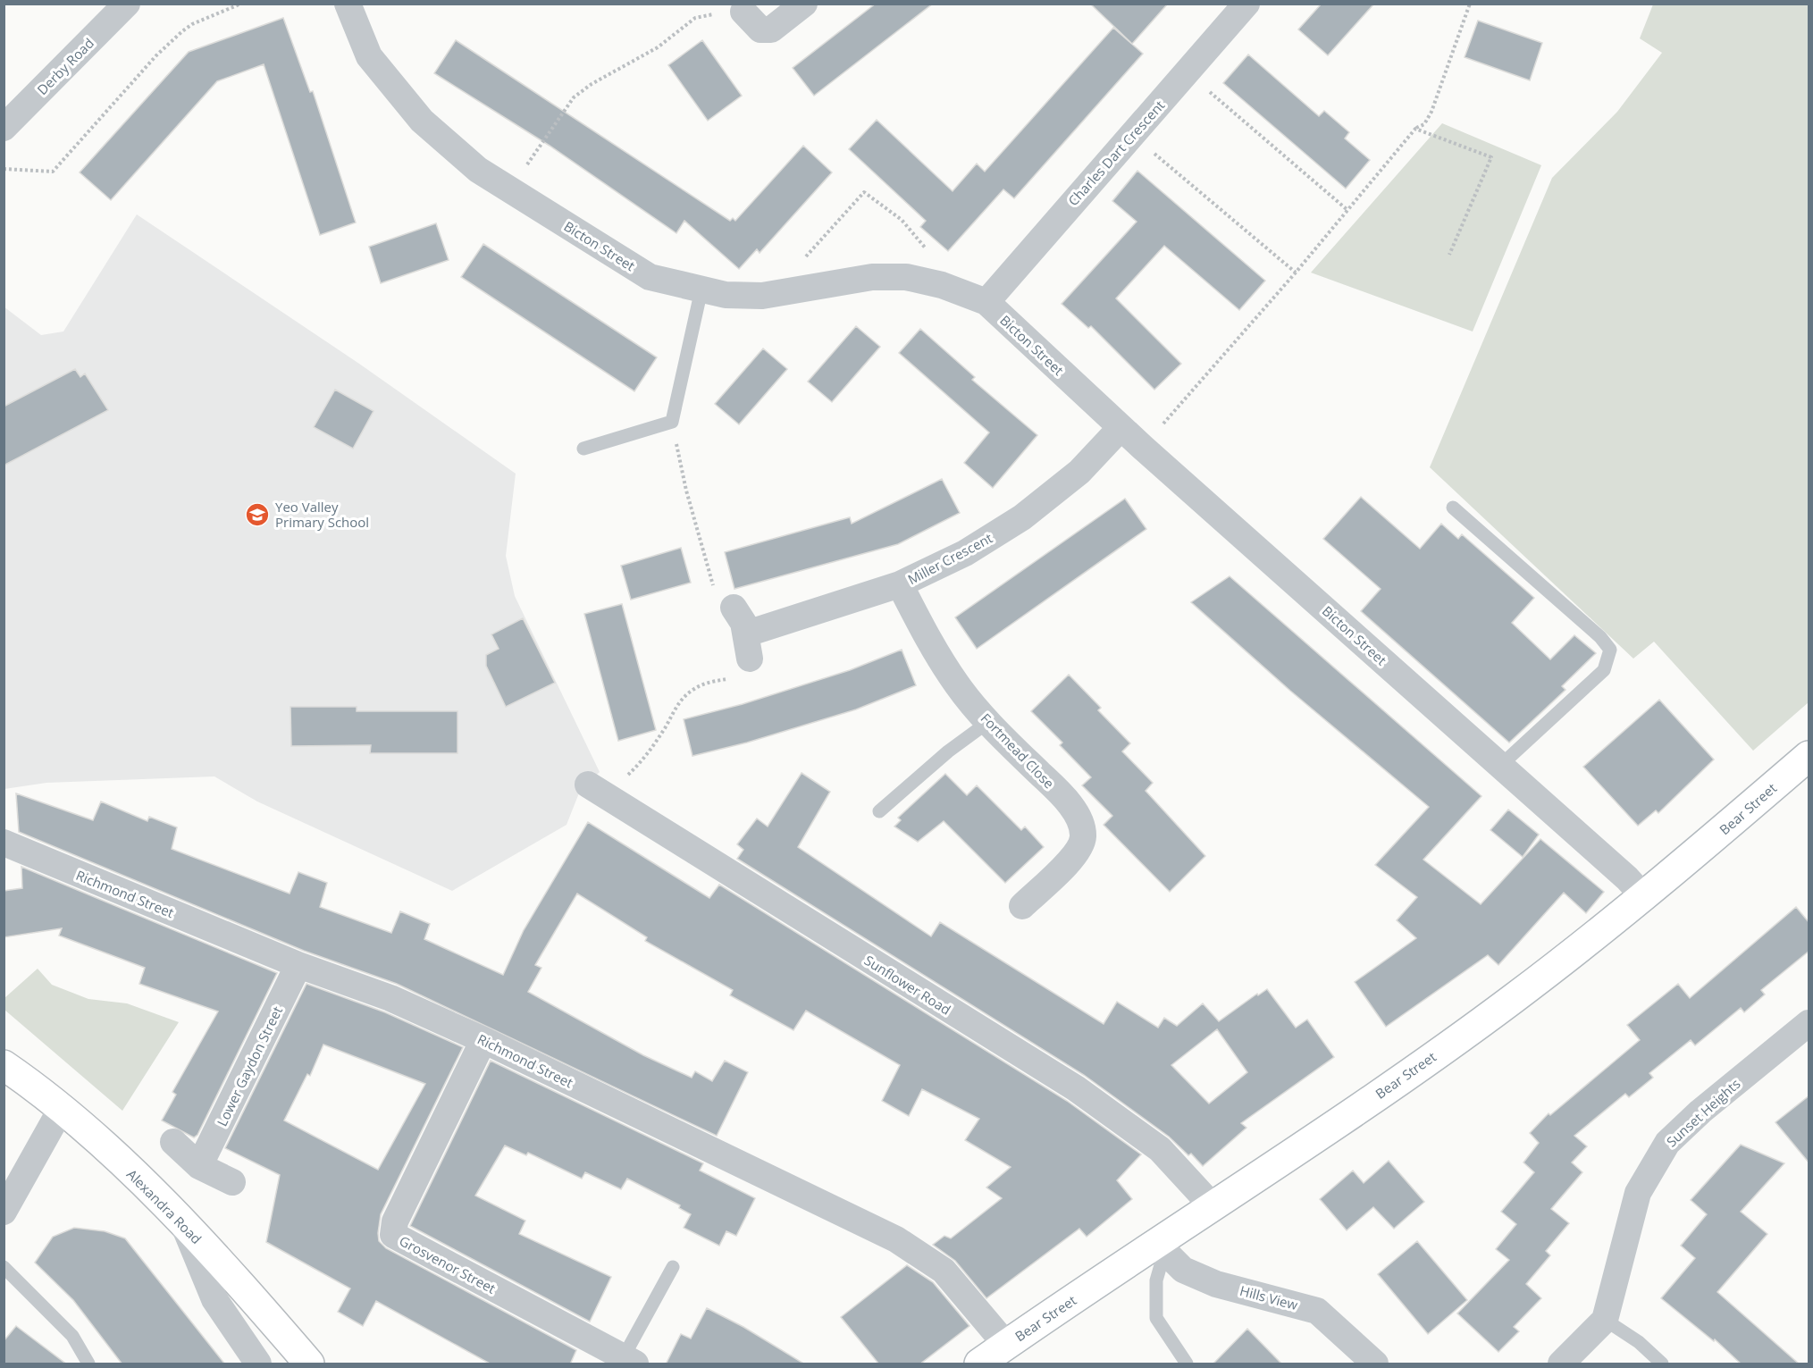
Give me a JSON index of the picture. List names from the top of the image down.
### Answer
{
  "streets": {
    "street": [
      "Derby Road",
      "Charles Dart Crescent",
      "Bicton Street",
      "Miller Crescent",
      "Fortmead Close",
      "Bear Street",
      "Richmond Street",
      "Sunflower Road",
      "Lower Gaydon Street",
      "Sunset Heights",
      "Alexandra Road",
      "Grosvenor Street",
      "Hills View"
    ]
  },
  "crossings": [
    ["Charles Dart Crescent", "Bicton Street"],
    ["Bicton Street", "Miller Crescent"],
    ["Bicton Street", "Bear Street"],
    ["Miller Crescent", "Fortmead Close"],
    ["Bear Street", "Richmond Street"],
    ["Bear Street", "Sunflower Road"],
    ["Bear Street", "Hills View"],
    ["Richmond Street", "Lower Gaydon Street"],
    ["Richmond Street", "Grosvenor Street"]
  ],
  "places": {
    "school or university": ["Yeo Valley Primary School"]
  }
}
